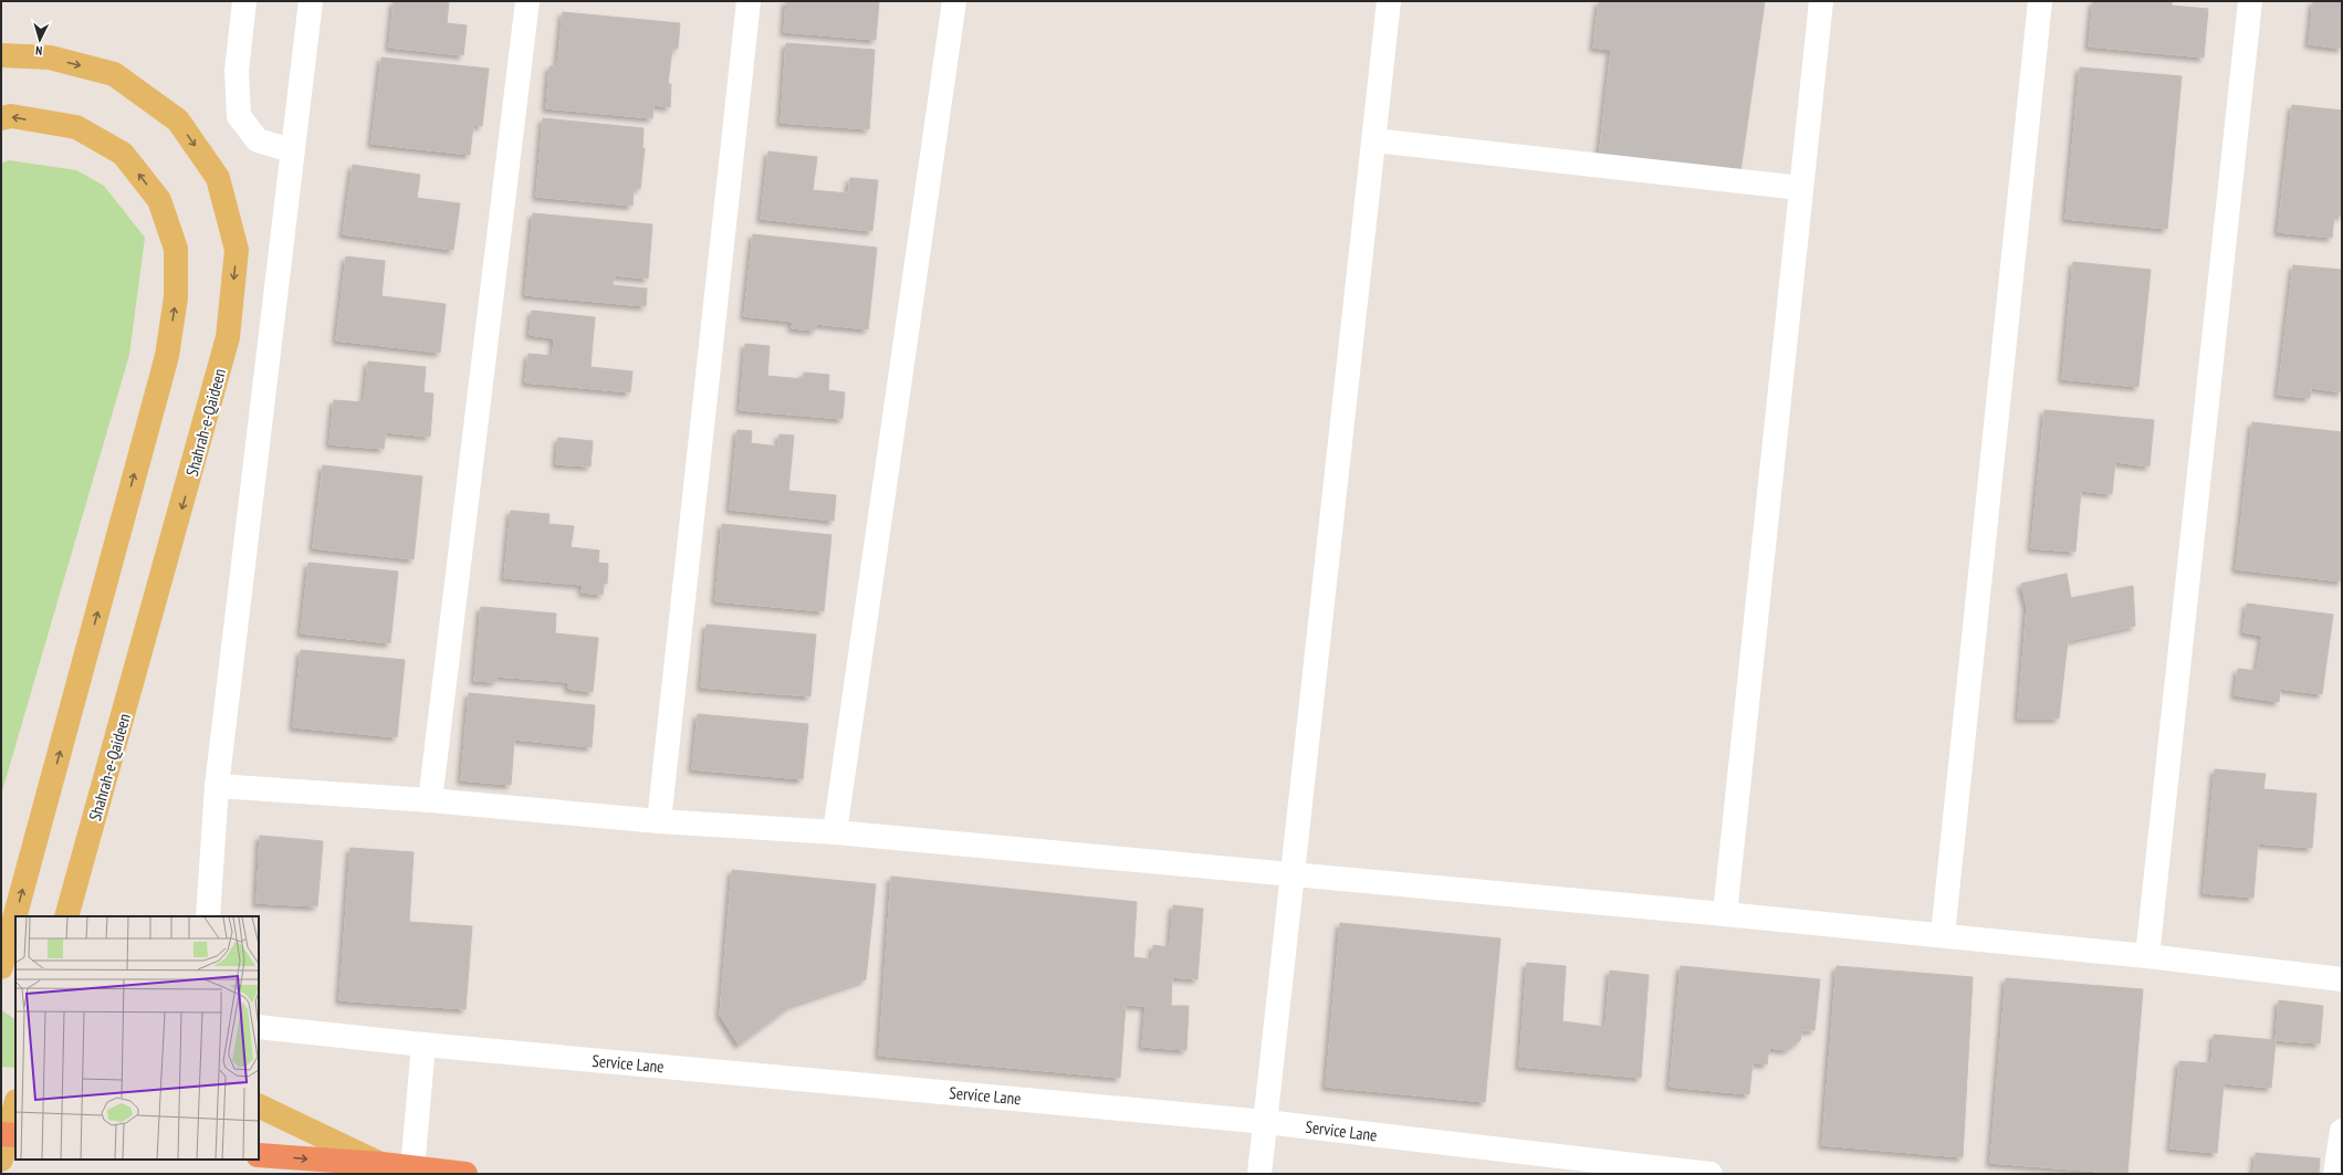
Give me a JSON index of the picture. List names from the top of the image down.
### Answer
{
  "streets": {
    "main road": ["Shahrah-e-Qaideen"],
    "street": ["Service Lane"]
  },
  "one_way": ["Shahrah-e-Qaideen"],
  "north": "bottom"
}
